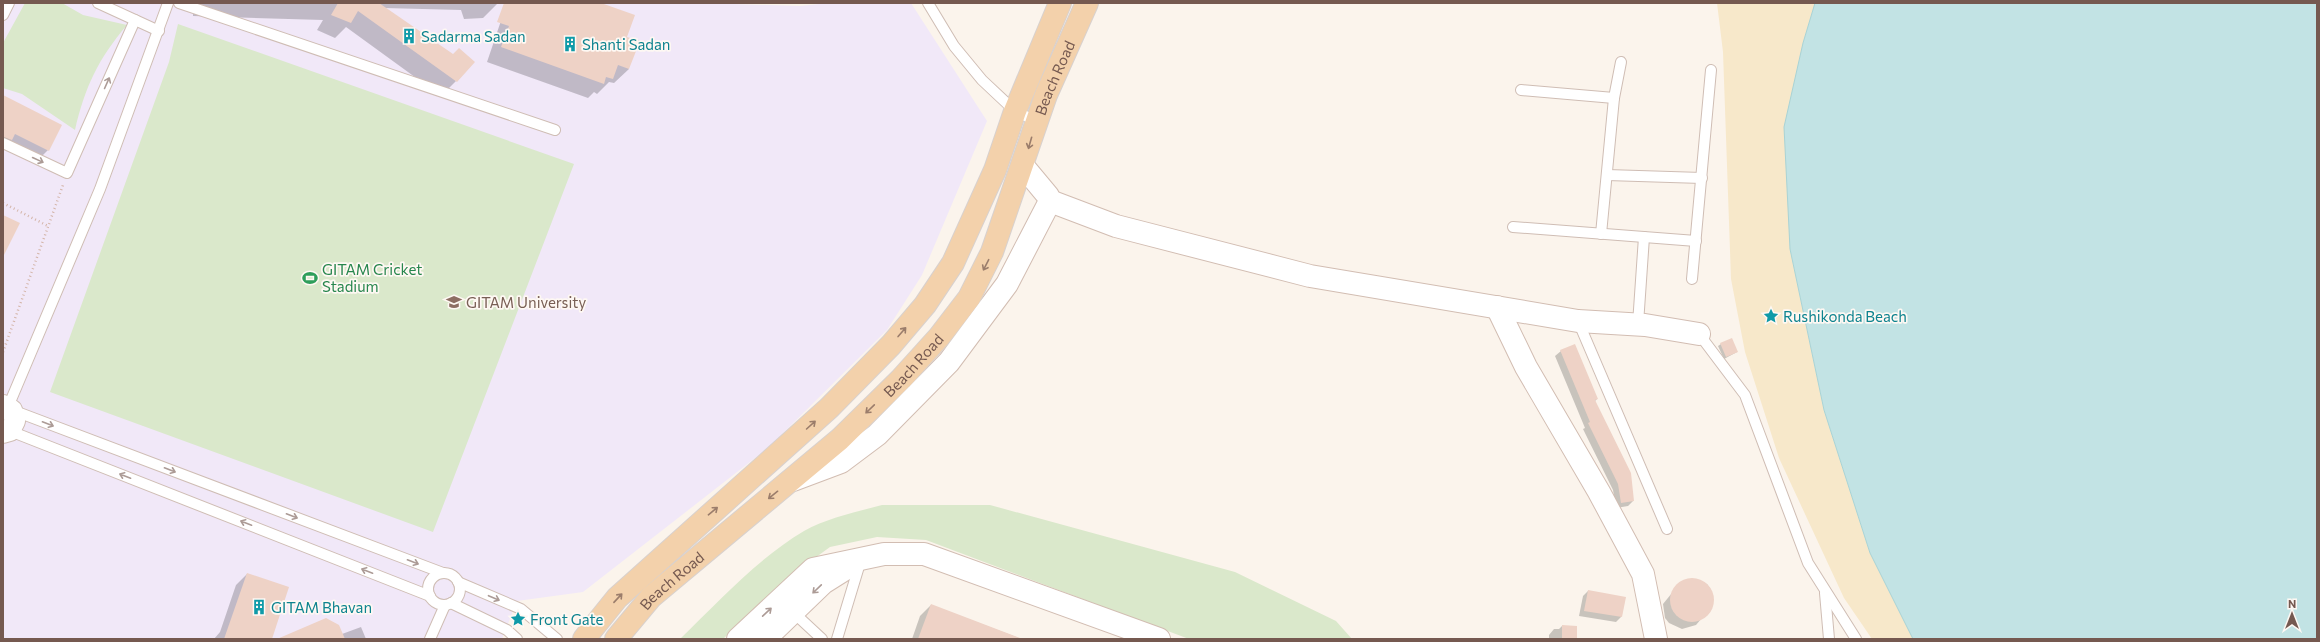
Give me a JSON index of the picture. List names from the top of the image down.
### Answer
{
  "streets": {
    "main road": ["Beach Road"]
  },
  "places": {
    "building": ["Sadarma Sadan", "Shanti Sadan", "GITAM Bhavan"],
    "sports": ["GITAM Cricket Stadium"],
    "school or university": ["GITAM University"],
    "place": ["Rushikonda Beach", "Front Gate"]
  },
  "north": "top"
}
